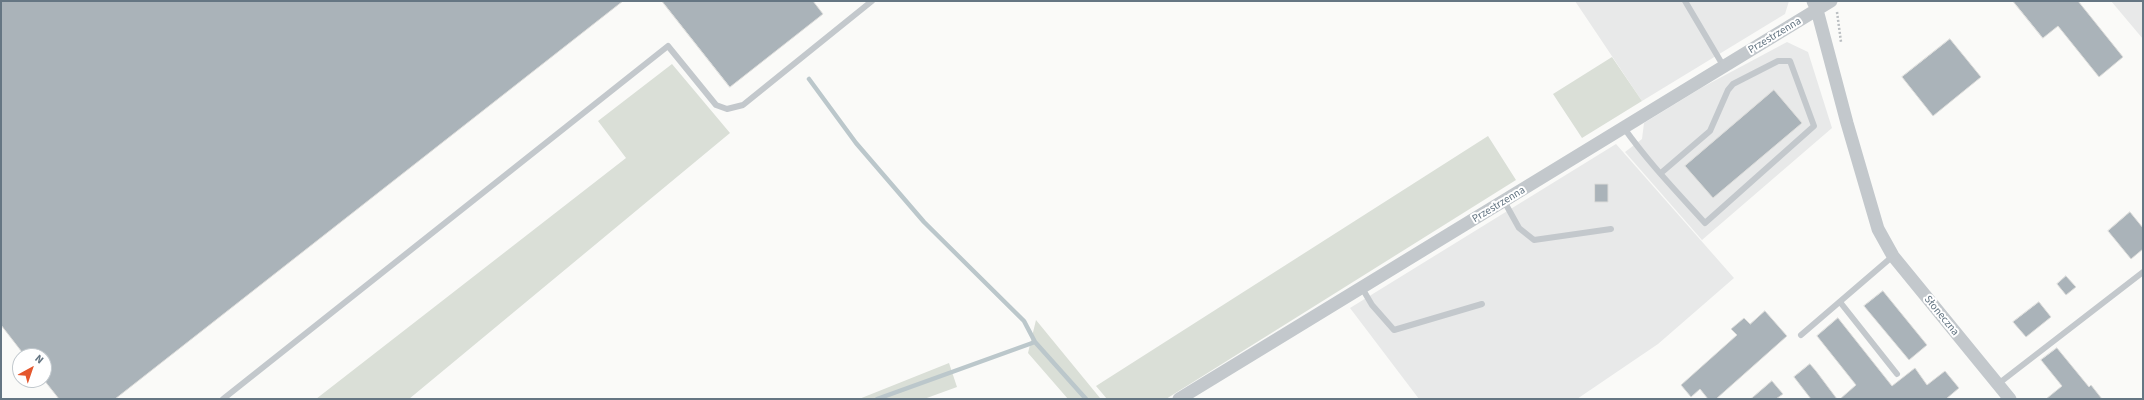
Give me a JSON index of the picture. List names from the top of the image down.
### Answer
{
  "streets": {
    "street": ["Przestrzenna", "Słoneczna"]
  },
  "crossings": [
    ["Przestrzenna", "Słoneczna"]
  ],
  "north": "top right"
}
